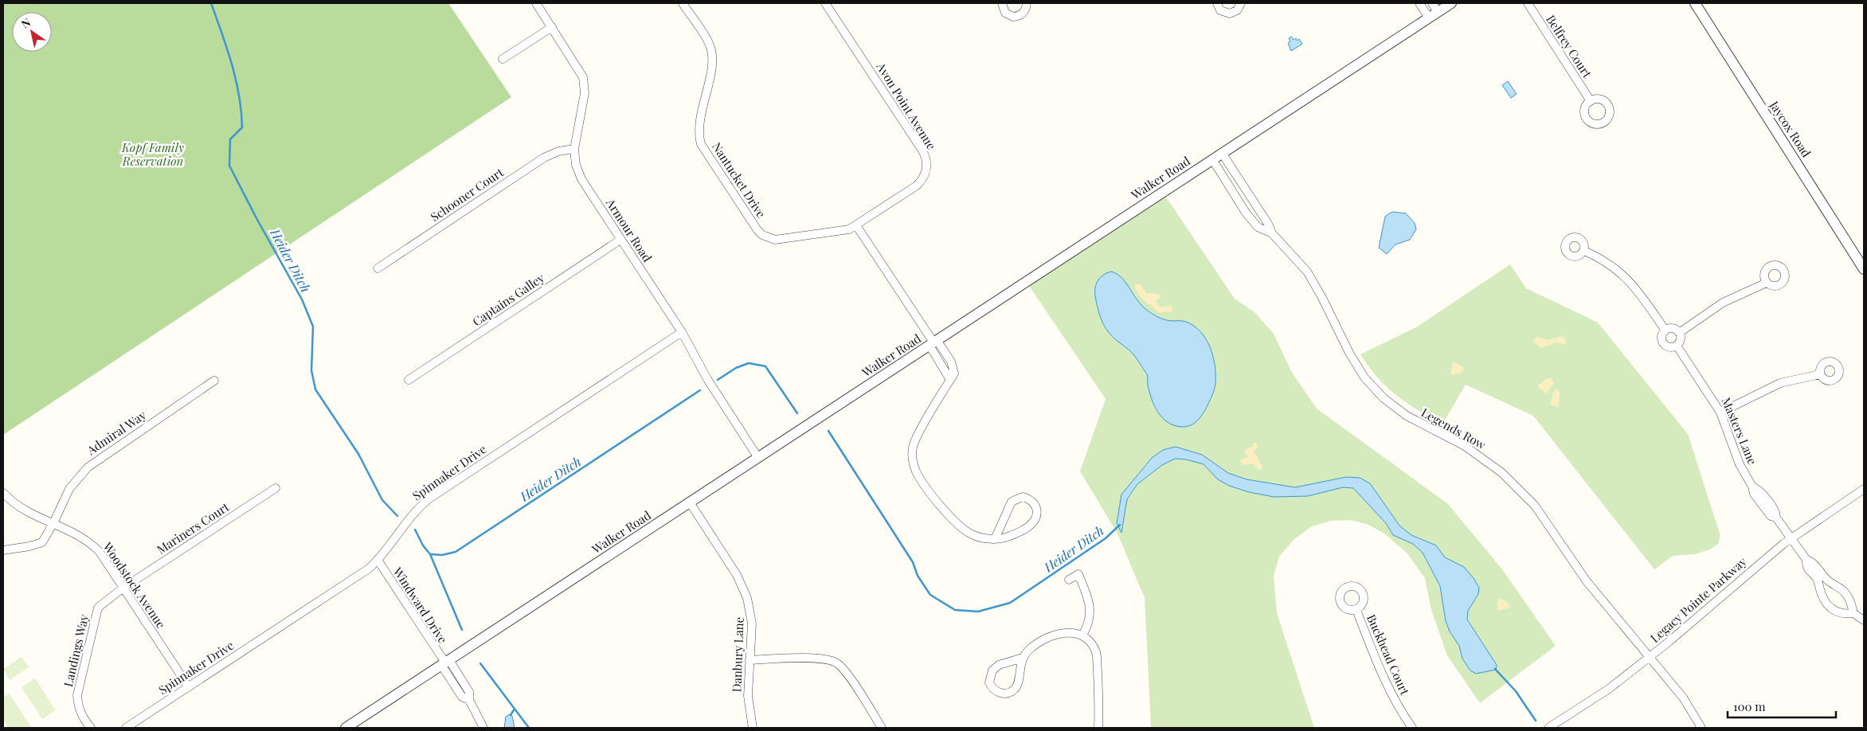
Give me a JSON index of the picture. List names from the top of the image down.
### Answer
{
  "streets": {
    "street": [
      "Belfrey Court",
      "Avon Point Avenue",
      "Jaycox Road",
      "Walker Road",
      "Nantucket Drive",
      "Schooner Court",
      "Armour Road",
      "Captains Galley",
      "Legends Row",
      "Masters Lane",
      "Admiral Way",
      "Spinnaker Drive",
      "Mariners Court",
      "Woodstock Avenue",
      "Legacy Pointe Parkway",
      "Windward Drive",
      "Landings Way",
      "Danbury Lane",
      "Buckhead Court"
    ]
  },
  "crossings": [
    ["Avon Point Avenue", "Nantucket Drive"],
    ["Walker Road", "Armour Road"],
    ["Walker Road", "Legends Row"],
    ["Walker Road", "Windward Drive"],
    ["Walker Road", "Danbury Lane"],
    ["Schooner Court", "Armour Road"],
    ["Armour Road", "Captains Galley"],
    ["Armour Road", "Spinnaker Drive"],
    ["Legends Row", "Legacy Pointe Parkway"],
    ["Masters Lane", "Legacy Pointe Parkway"],
    ["Admiral Way", "Woodstock Avenue"],
    ["Spinnaker Drive", "Woodstock Avenue"],
    ["Spinnaker Drive", "Windward Drive"],
    ["Mariners Court", "Woodstock Avenue"],
    ["Mariners Court", "Landings Way"],
    ["Woodstock Avenue", "Landings Way"]
  ],
  "water": ["Heider Ditch"],
  "parks": ["Kopf Family Reservation"],
  "scale_bar": "100 m",
  "north": "top left"
}
